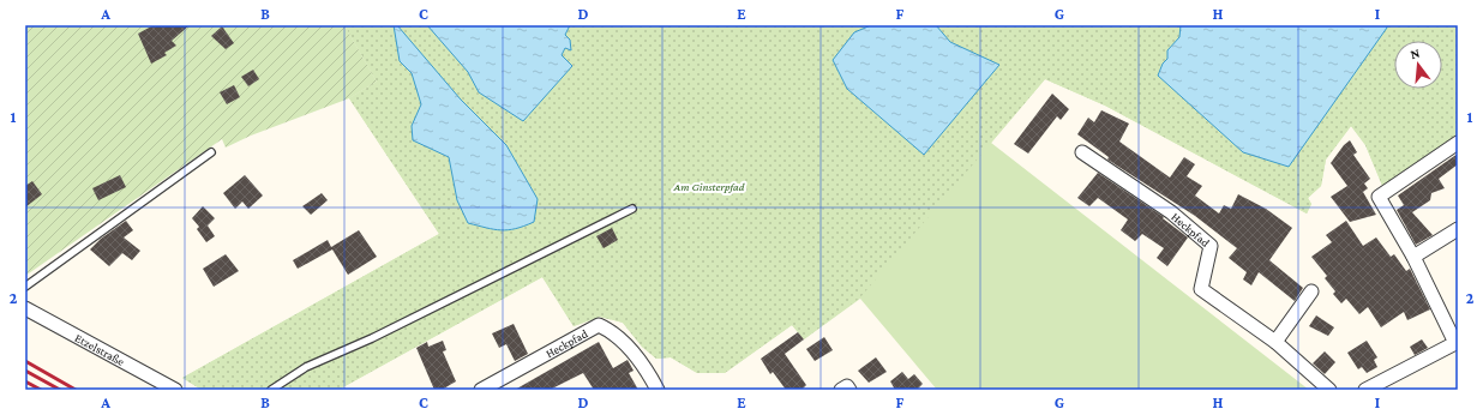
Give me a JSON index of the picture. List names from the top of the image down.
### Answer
{
  "streets": {
    "street": ["Heckpfad", "Etzelstraße"]
  },
  "parks": ["Am Ginsterpfad"],
  "north": "top",
  "grid": {
    "columns": [
      "A",
      "B",
      "C",
      "D",
      "E",
      "F",
      "G",
      "H",
      "I"
    ],
    "rows": ["1", "2"]
  }
}
